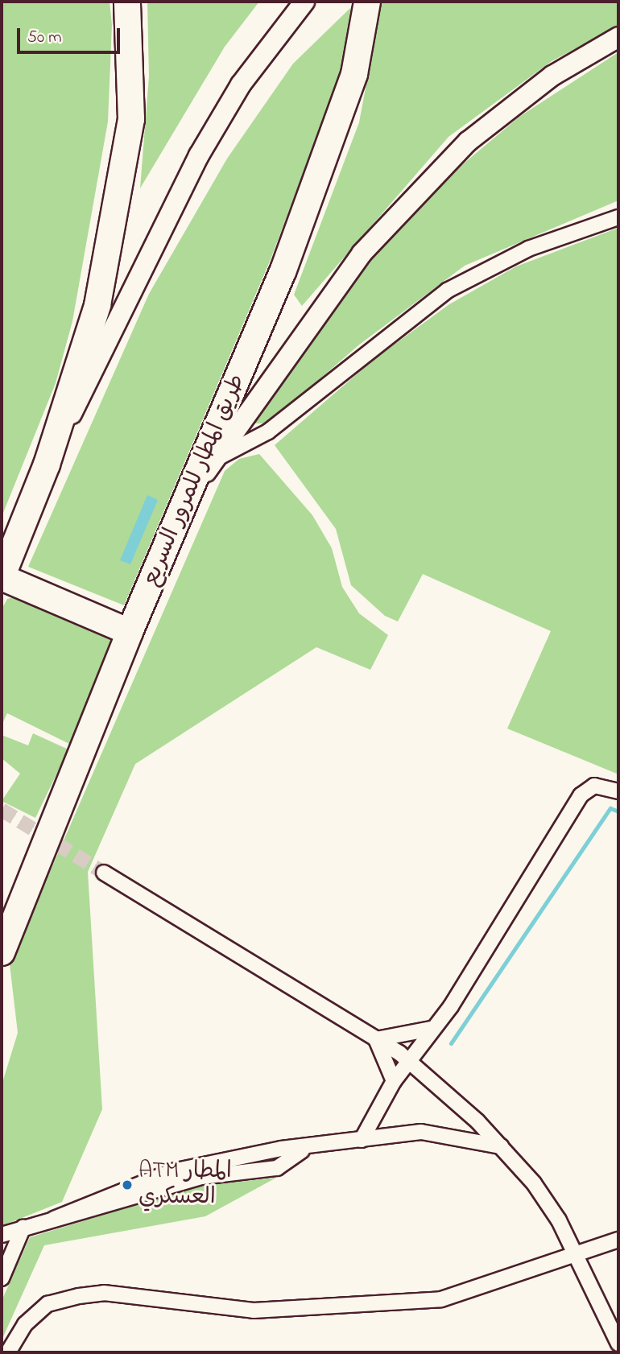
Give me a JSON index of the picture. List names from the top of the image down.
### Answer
{
  "streets": {
    "highway": ["طريق المطار للمرور السريع"]
  },
  "places": ["ATM المطار العسكري"],
  "scale_bar": "50 m"
}
